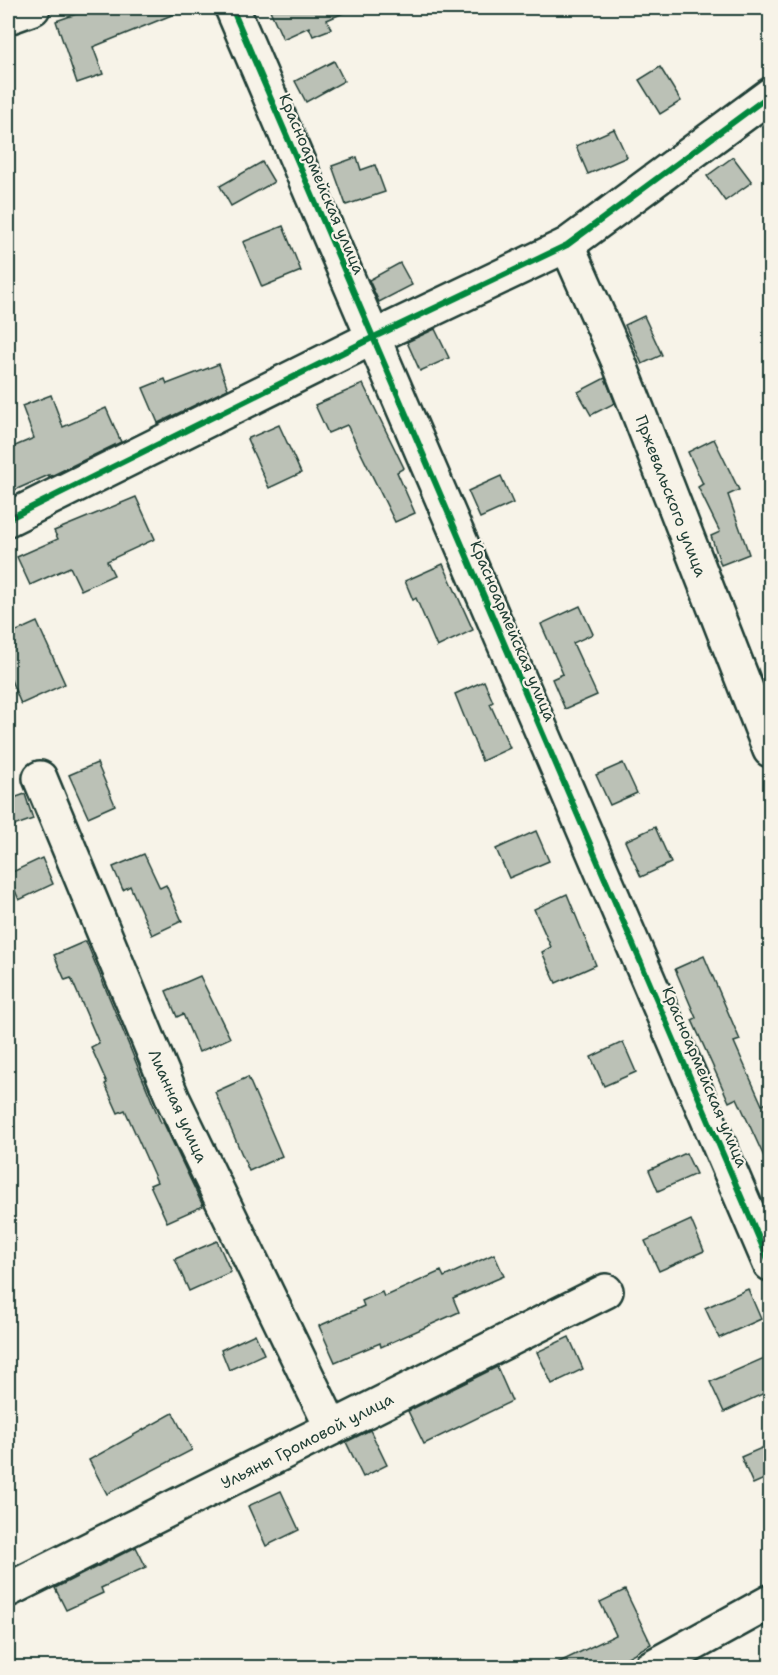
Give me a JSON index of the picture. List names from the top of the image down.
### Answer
{
  "streets": {
    "street": [
      "Красноармейская улица",
      "Пржевальского улица",
      "Лианная улица",
      "Ульяны Громовой улица"
    ]
  },
  "crossings": [
    ["Лианная улица", "Ульяны Громовой улица"]
  ]
}
